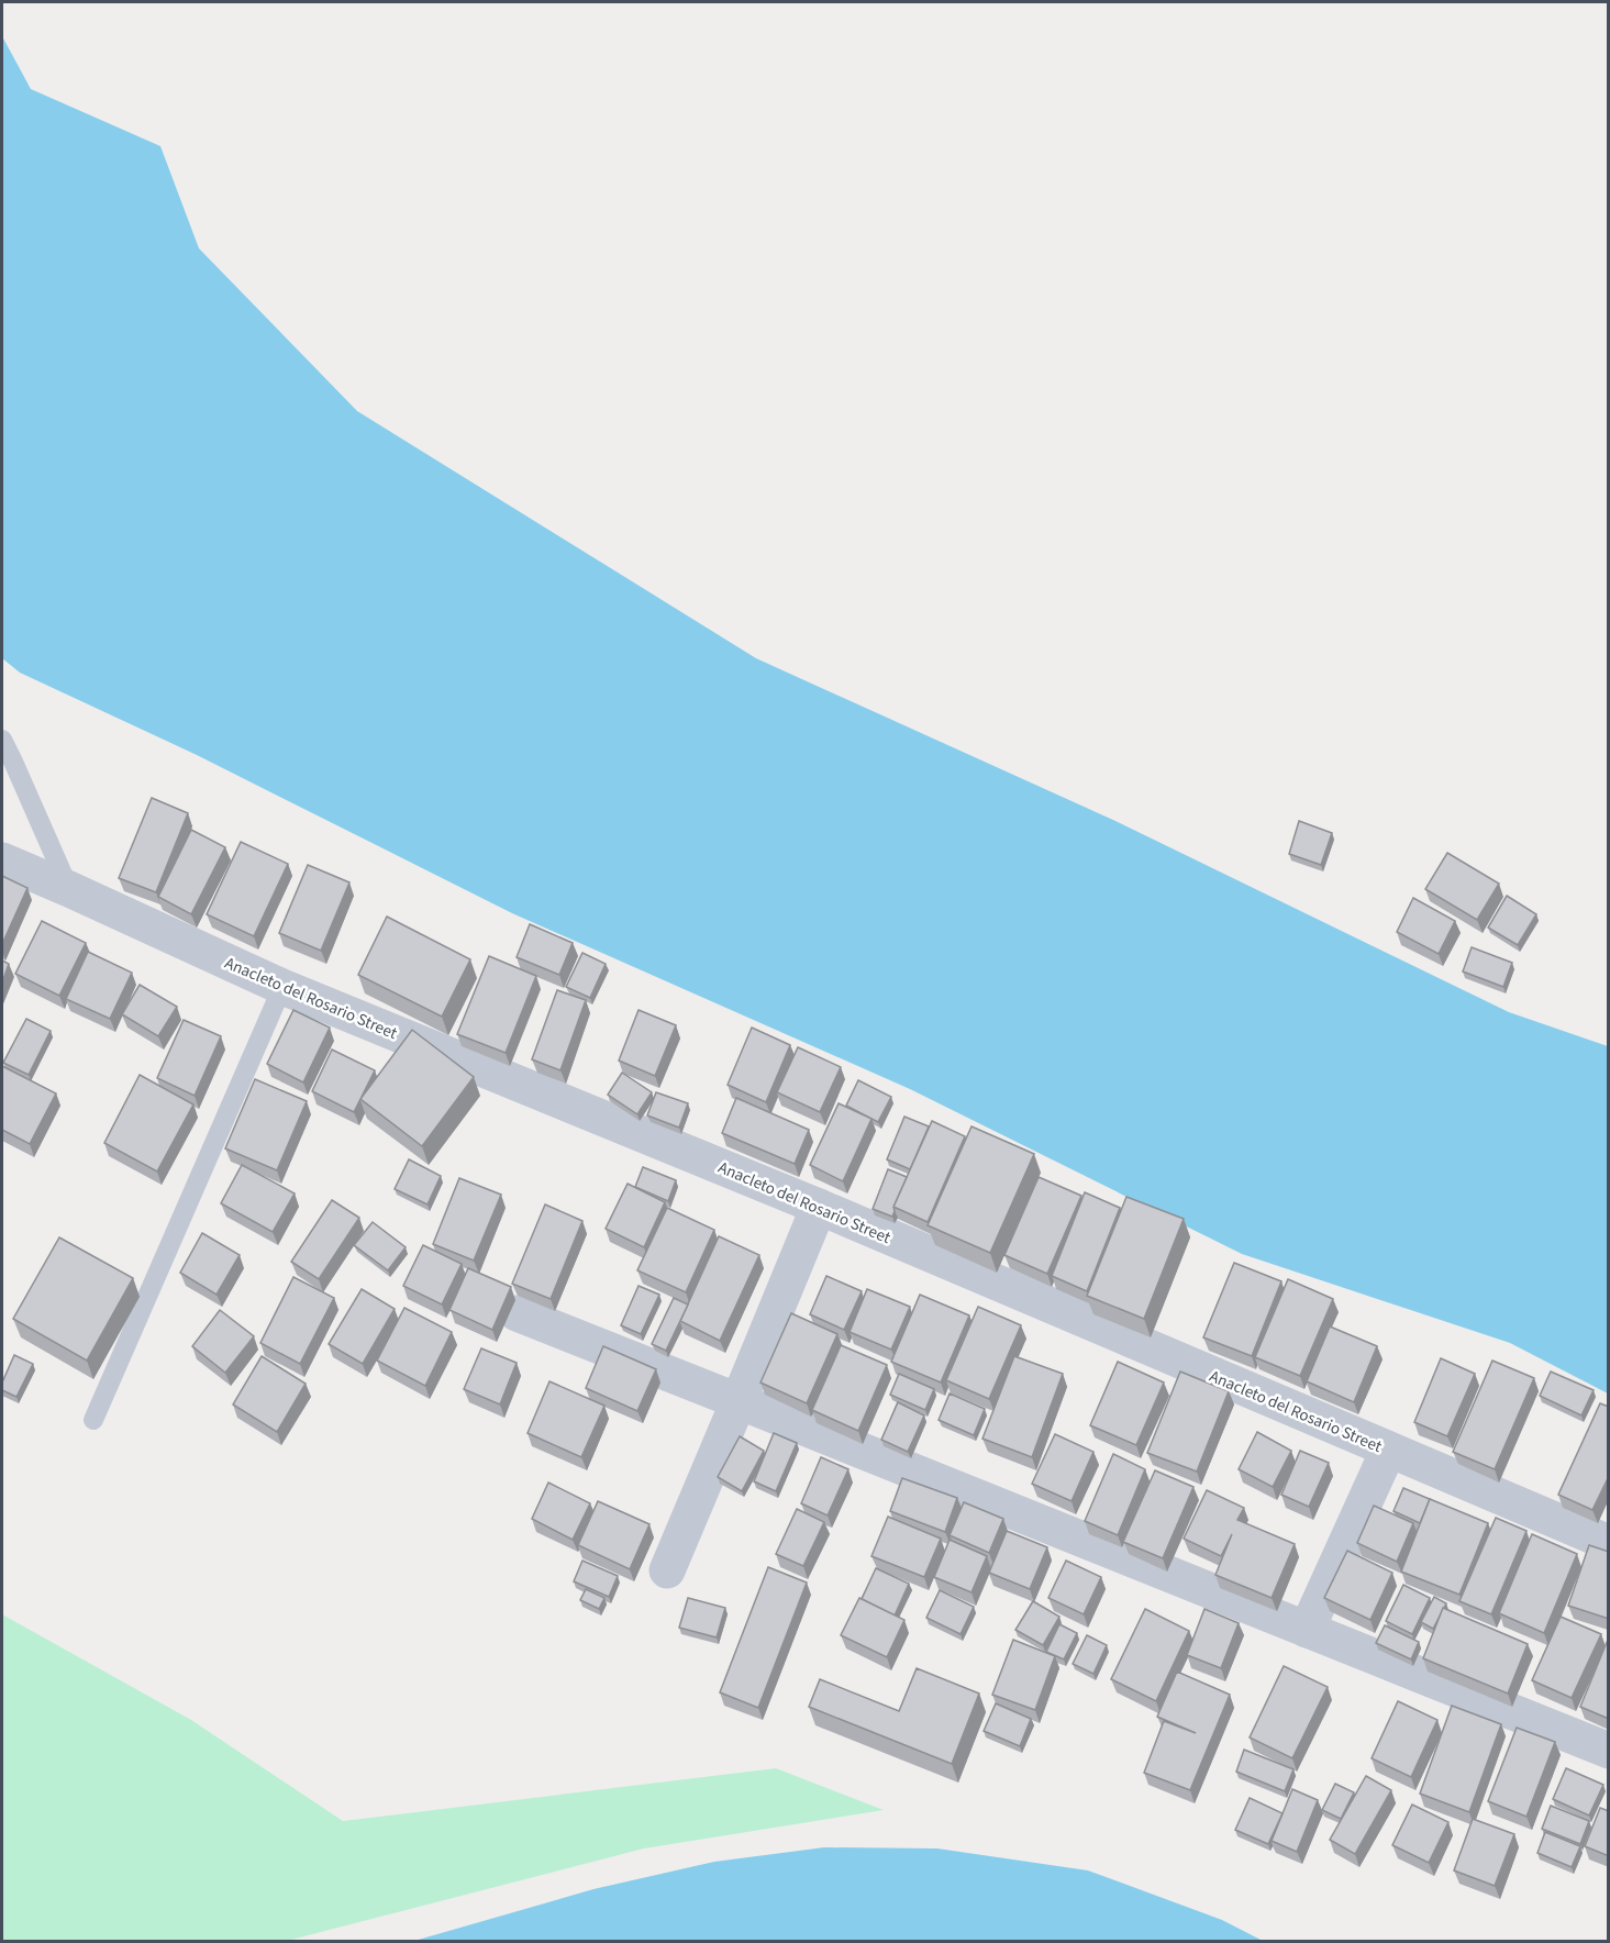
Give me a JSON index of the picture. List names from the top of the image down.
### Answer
{
  "streets": {
    "street": ["Anacleto del Rosario Street"]
  }
}
